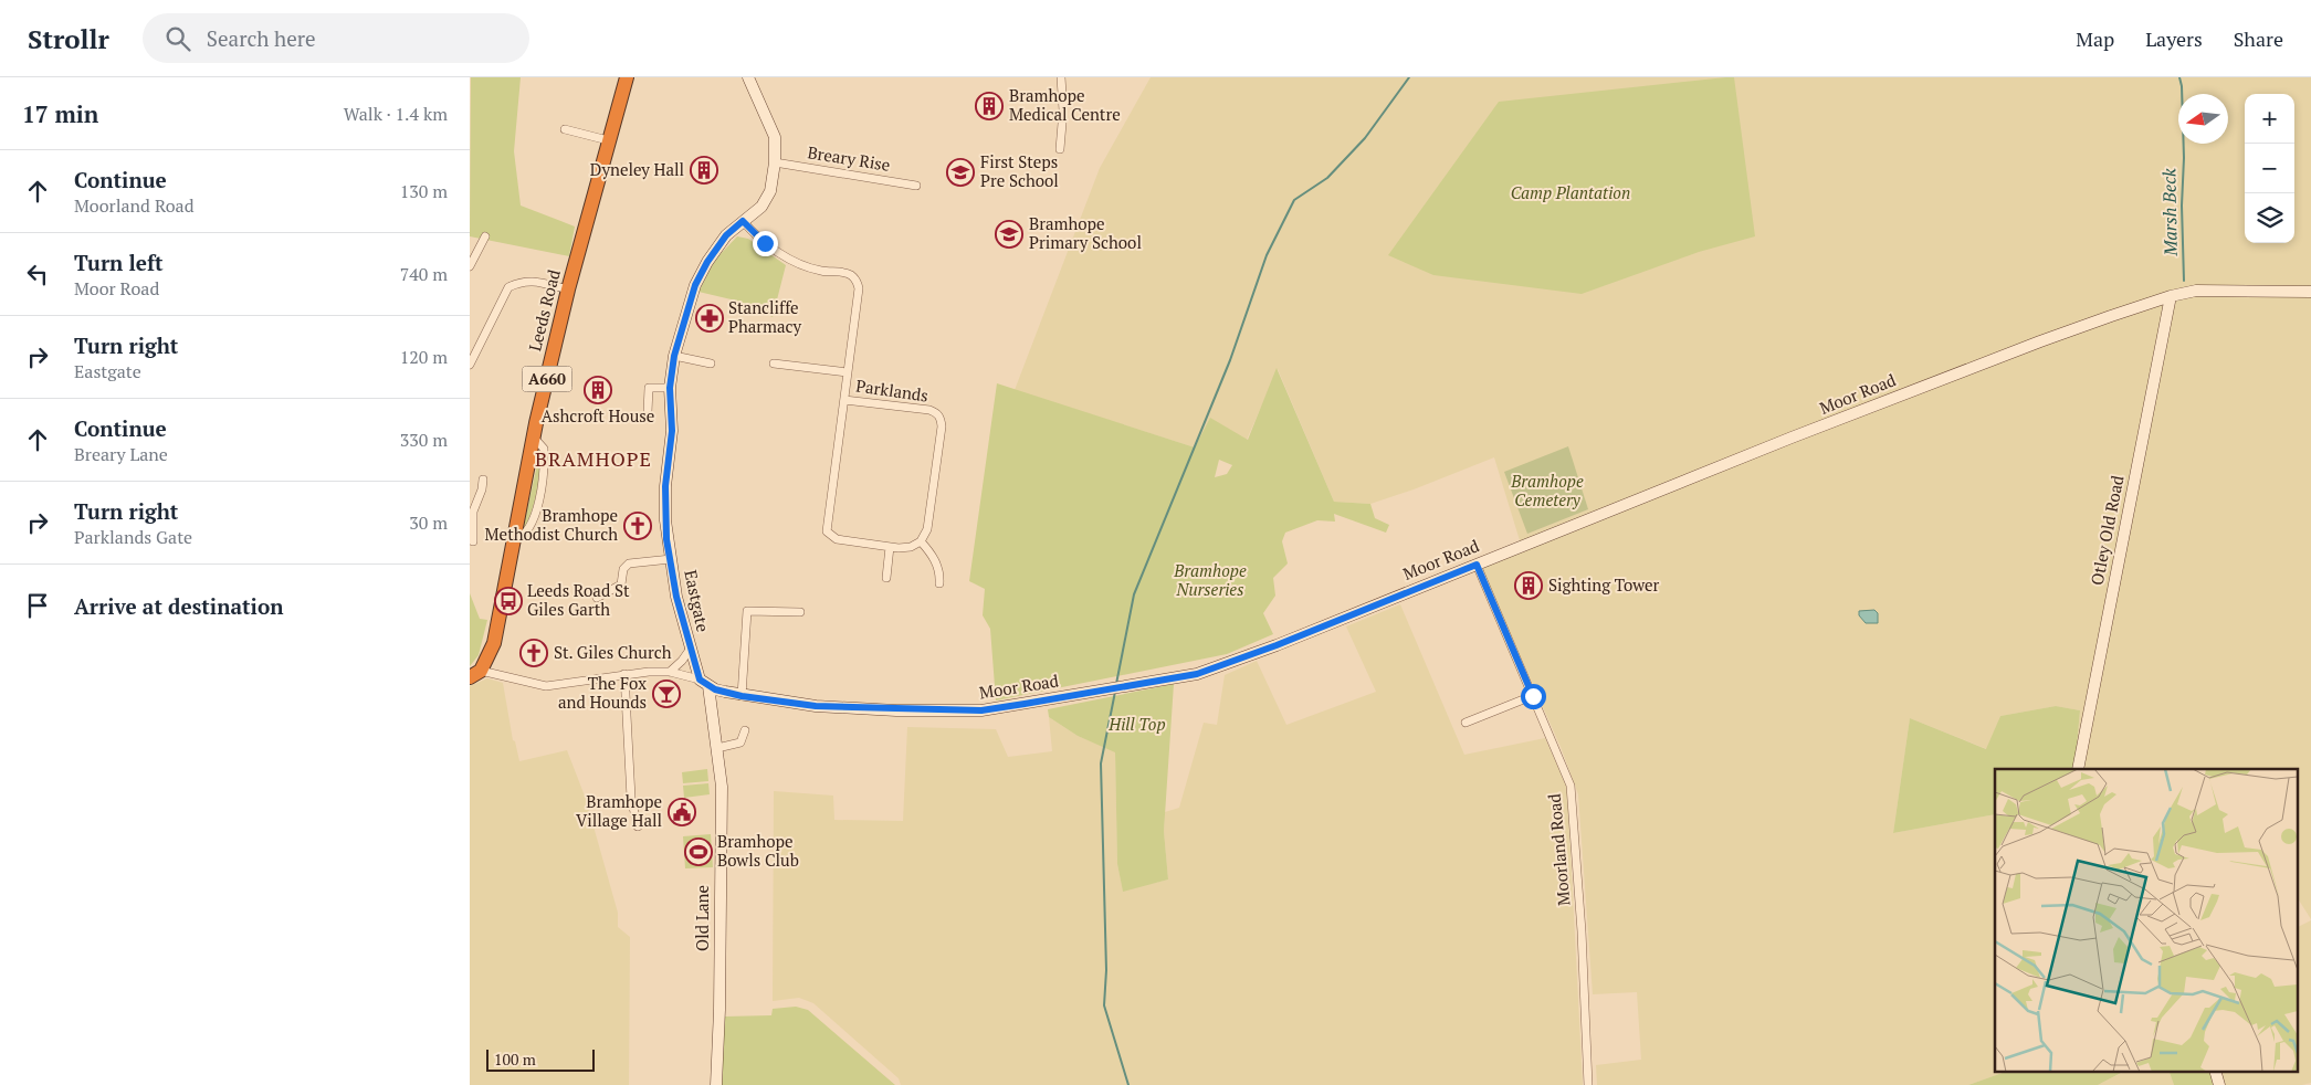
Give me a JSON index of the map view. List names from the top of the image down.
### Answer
{
  "streets": {
    "highway": ["Leeds Road", "A660"],
    "street": [
      "Breary Rise",
      "Parklands",
      "Moor Road",
      "Otley Old Road",
      "Eastgate",
      "Moorland Road",
      "Old Lane"
    ]
  },
  "crossings": [
    ["Breary Rise", "Eastgate"],
    ["Moor Road", "Otley Old Road"],
    ["Moor Road", "Eastgate"],
    ["Moor Road", "Moorland Road"],
    ["Moor Road", "Old Lane"],
    ["Eastgate", "Old Lane"]
  ],
  "districts": ["BRAMHOPE"],
  "water": ["Marsh Beck"],
  "parks": [
    "Camp Plantation",
    "Bramhope Cemetery",
    "Bramhope Nurseries",
    "Hill Top"
  ],
  "places": {
    "building": [
      "Bramhope Medical Centre",
      "Dyneley Hall",
      "Ashcroft House",
      "Sighting Tower"
    ],
    "school or university": ["First Steps Pre School", "Bramhope Primary School"],
    "pharmacy": ["Stancliffe Pharmacy"],
    "church": ["Bramhope Methodist Church", "St. Giles Church"],
    "bus stop": ["Leeds Road St Giles Garth"],
    "bar": ["The Fox and Hounds"],
    "public building": ["Bramhope Village Hall"],
    "sports": ["Bramhope Bowls Club"]
  },
  "scale_bar": "100 m",
  "north": "left",
  "page": {
    "header": "Strollr",
    "search": "Search here",
    "nav": ["Map", "Layers", "Share"],
    "heading": ["17 min", "Walk · 1.4 km"],
    "map_buttons": ["+", "−"],
    "list": [
      ["Continue", "Moorland Road", "130 m"],
      ["Turn left", "Moor Road", "740 m"],
      ["Turn right", "Eastgate", "120 m"],
      ["Continue", "Breary Lane", "330 m"],
      ["Turn right", "Parklands Gate", "30 m"],
      "Arrive at destination"
    ],
    "scale": "100 m"
  }
}
